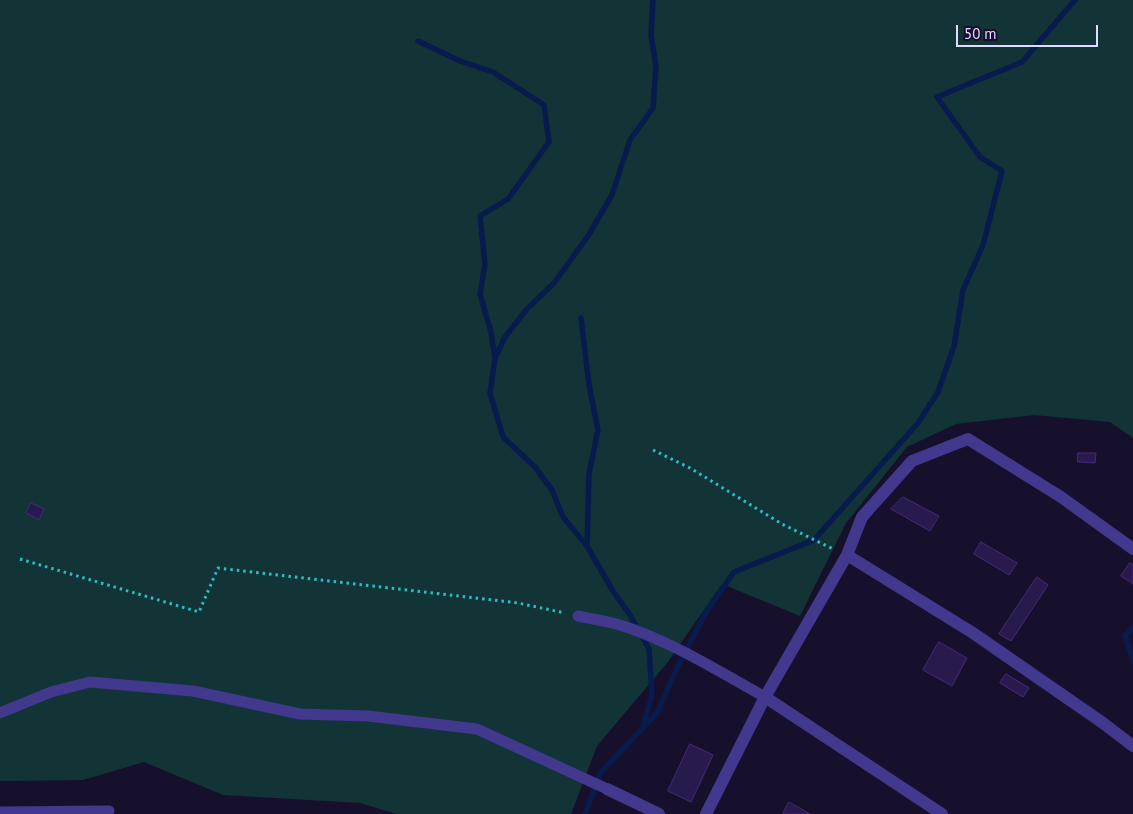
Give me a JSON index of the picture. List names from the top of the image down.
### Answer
{
  "scale_bar": "50 m"
}
